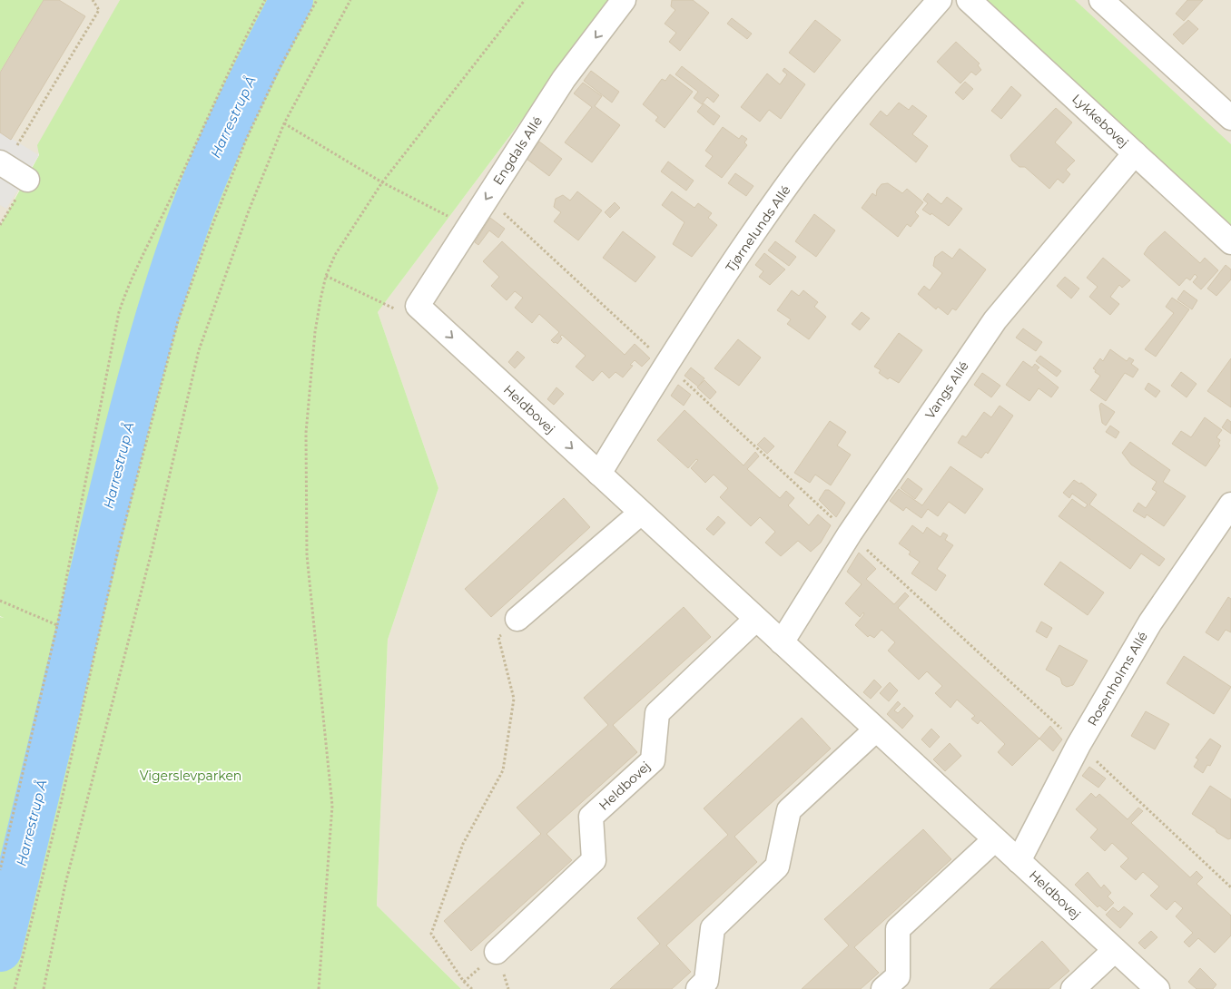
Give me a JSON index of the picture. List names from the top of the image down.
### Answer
{
  "streets": {
    "street": [
      "Lykkebovej",
      "Engdals Allé",
      "Tjørnelunds Allé",
      "Vangs Allé",
      "Heldbovej",
      "Rosenholms Allé"
    ]
  },
  "crossings": [
    ["Lykkebovej", "Vangs Allé"],
    ["Engdals Allé", "Heldbovej"],
    ["Tjørnelunds Allé", "Heldbovej"],
    ["Vangs Allé", "Heldbovej"],
    ["Heldbovej", "Rosenholms Allé"]
  ],
  "one_way": ["Engdals Allé"],
  "water": ["Harrestrup Å"],
  "parks": ["Vigerslevparken"]
}
